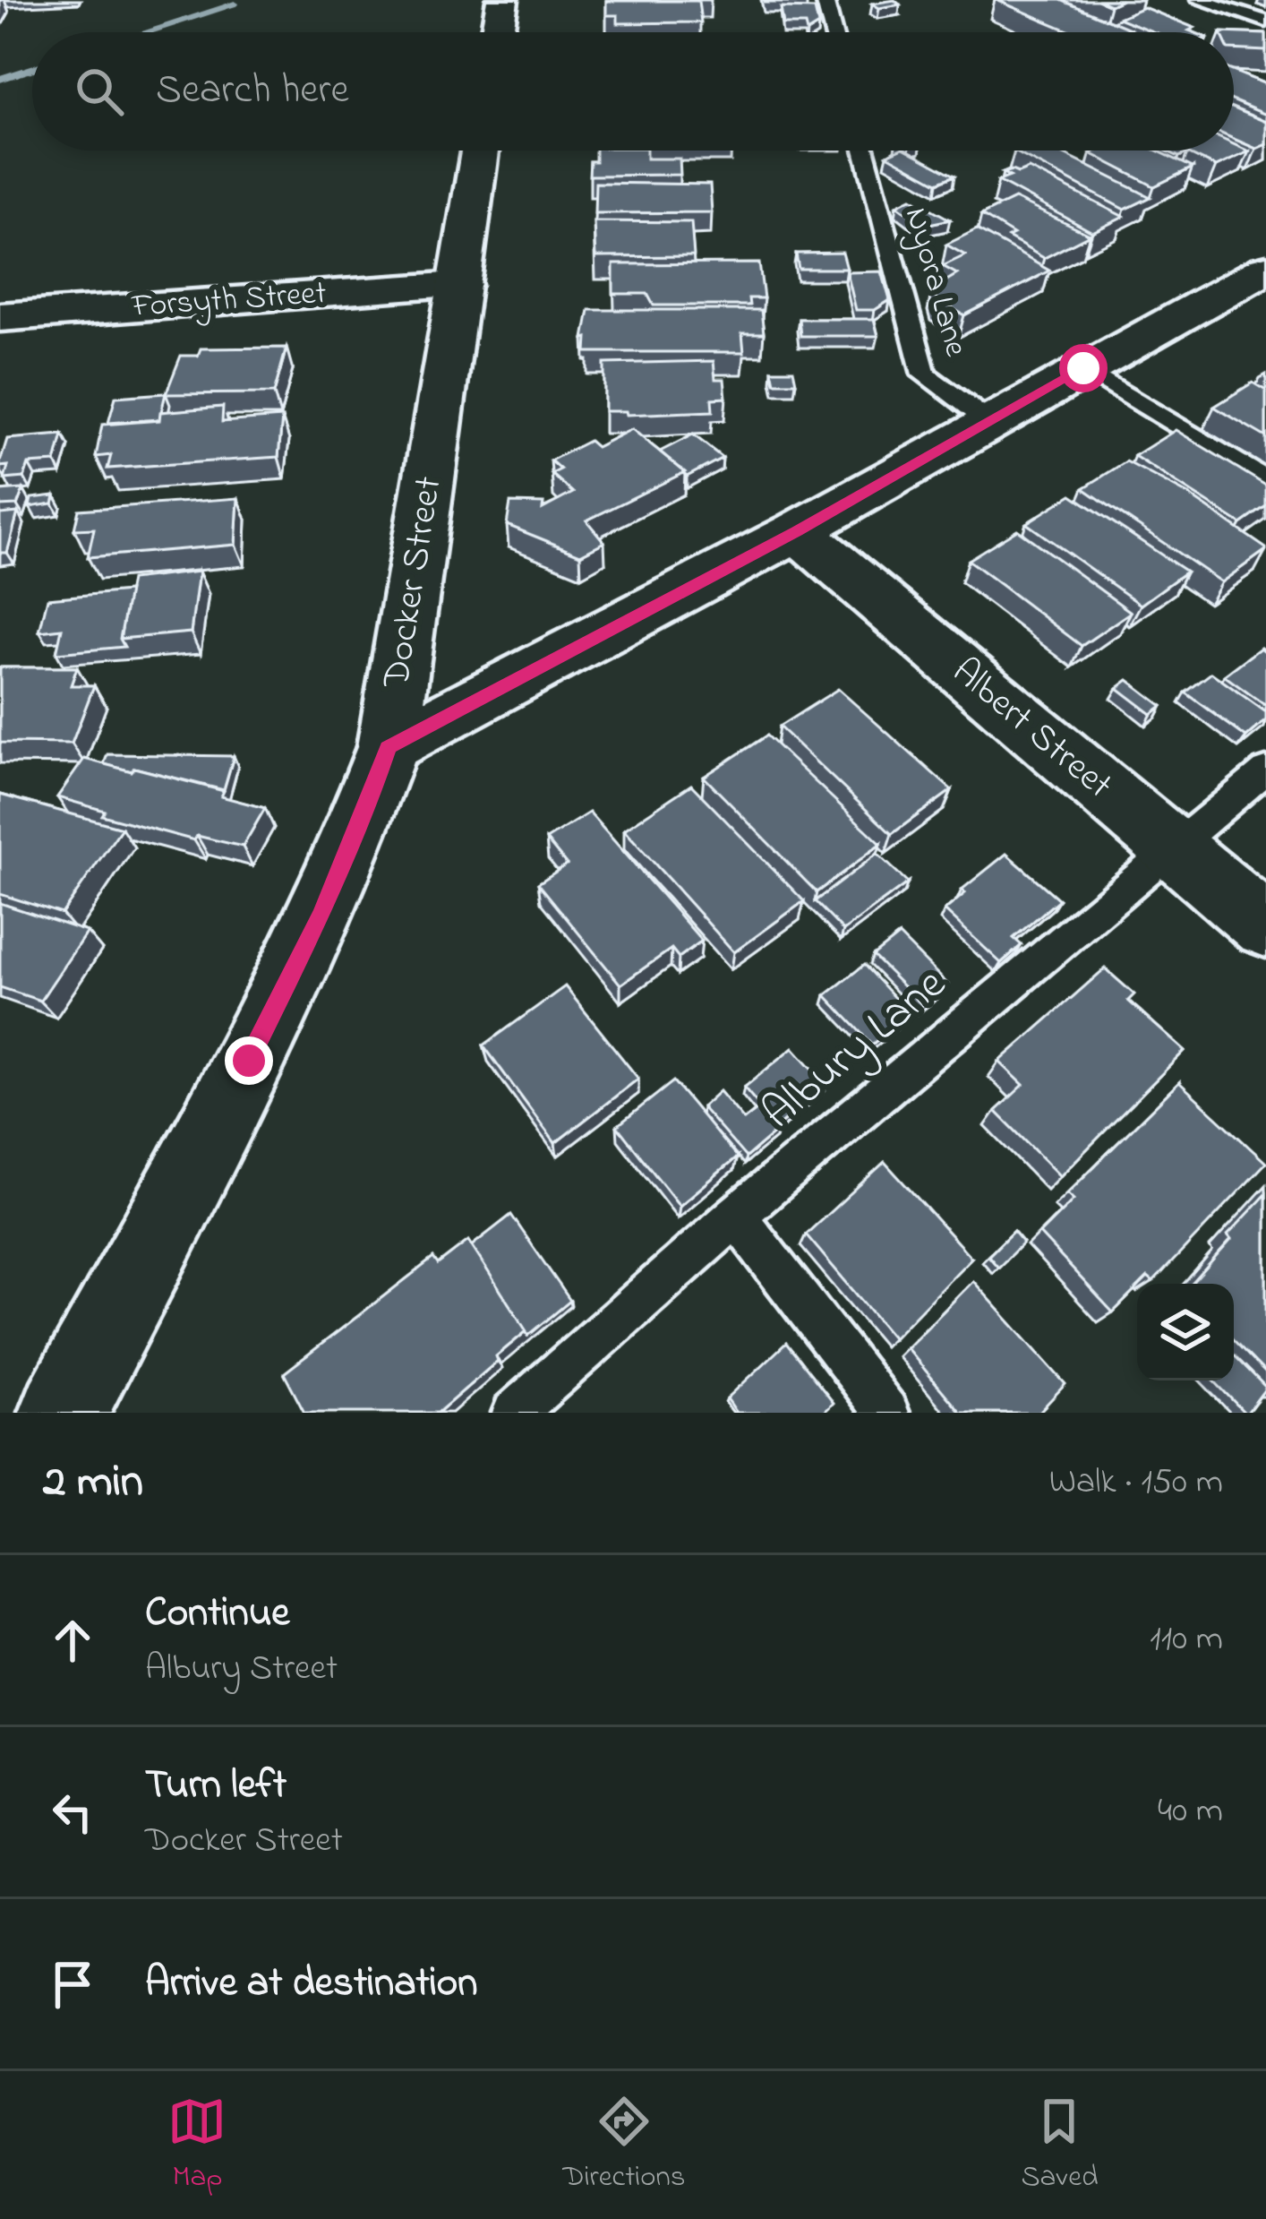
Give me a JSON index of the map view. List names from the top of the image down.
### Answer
{
  "streets": {
    "street": ["Forsyth Street", "Docker Street", "Albert Street"],
    "lane": ["Nyora Lane", "Albury Lane"]
  },
  "crossings": [
    ["Forsyth Street", "Docker Street"],
    ["Albert Street", "Albury Lane"]
  ],
  "page": {
    "search": "Search here",
    "heading": ["2 min", "Walk · 150 m"],
    "list": [
      ["Continue", "Albury Street", "110 m"],
      ["Turn left", "Docker Street", "40 m"],
      "Arrive at destination"
    ],
    "nav": ["Map", "Directions", "Saved"]
  }
}
